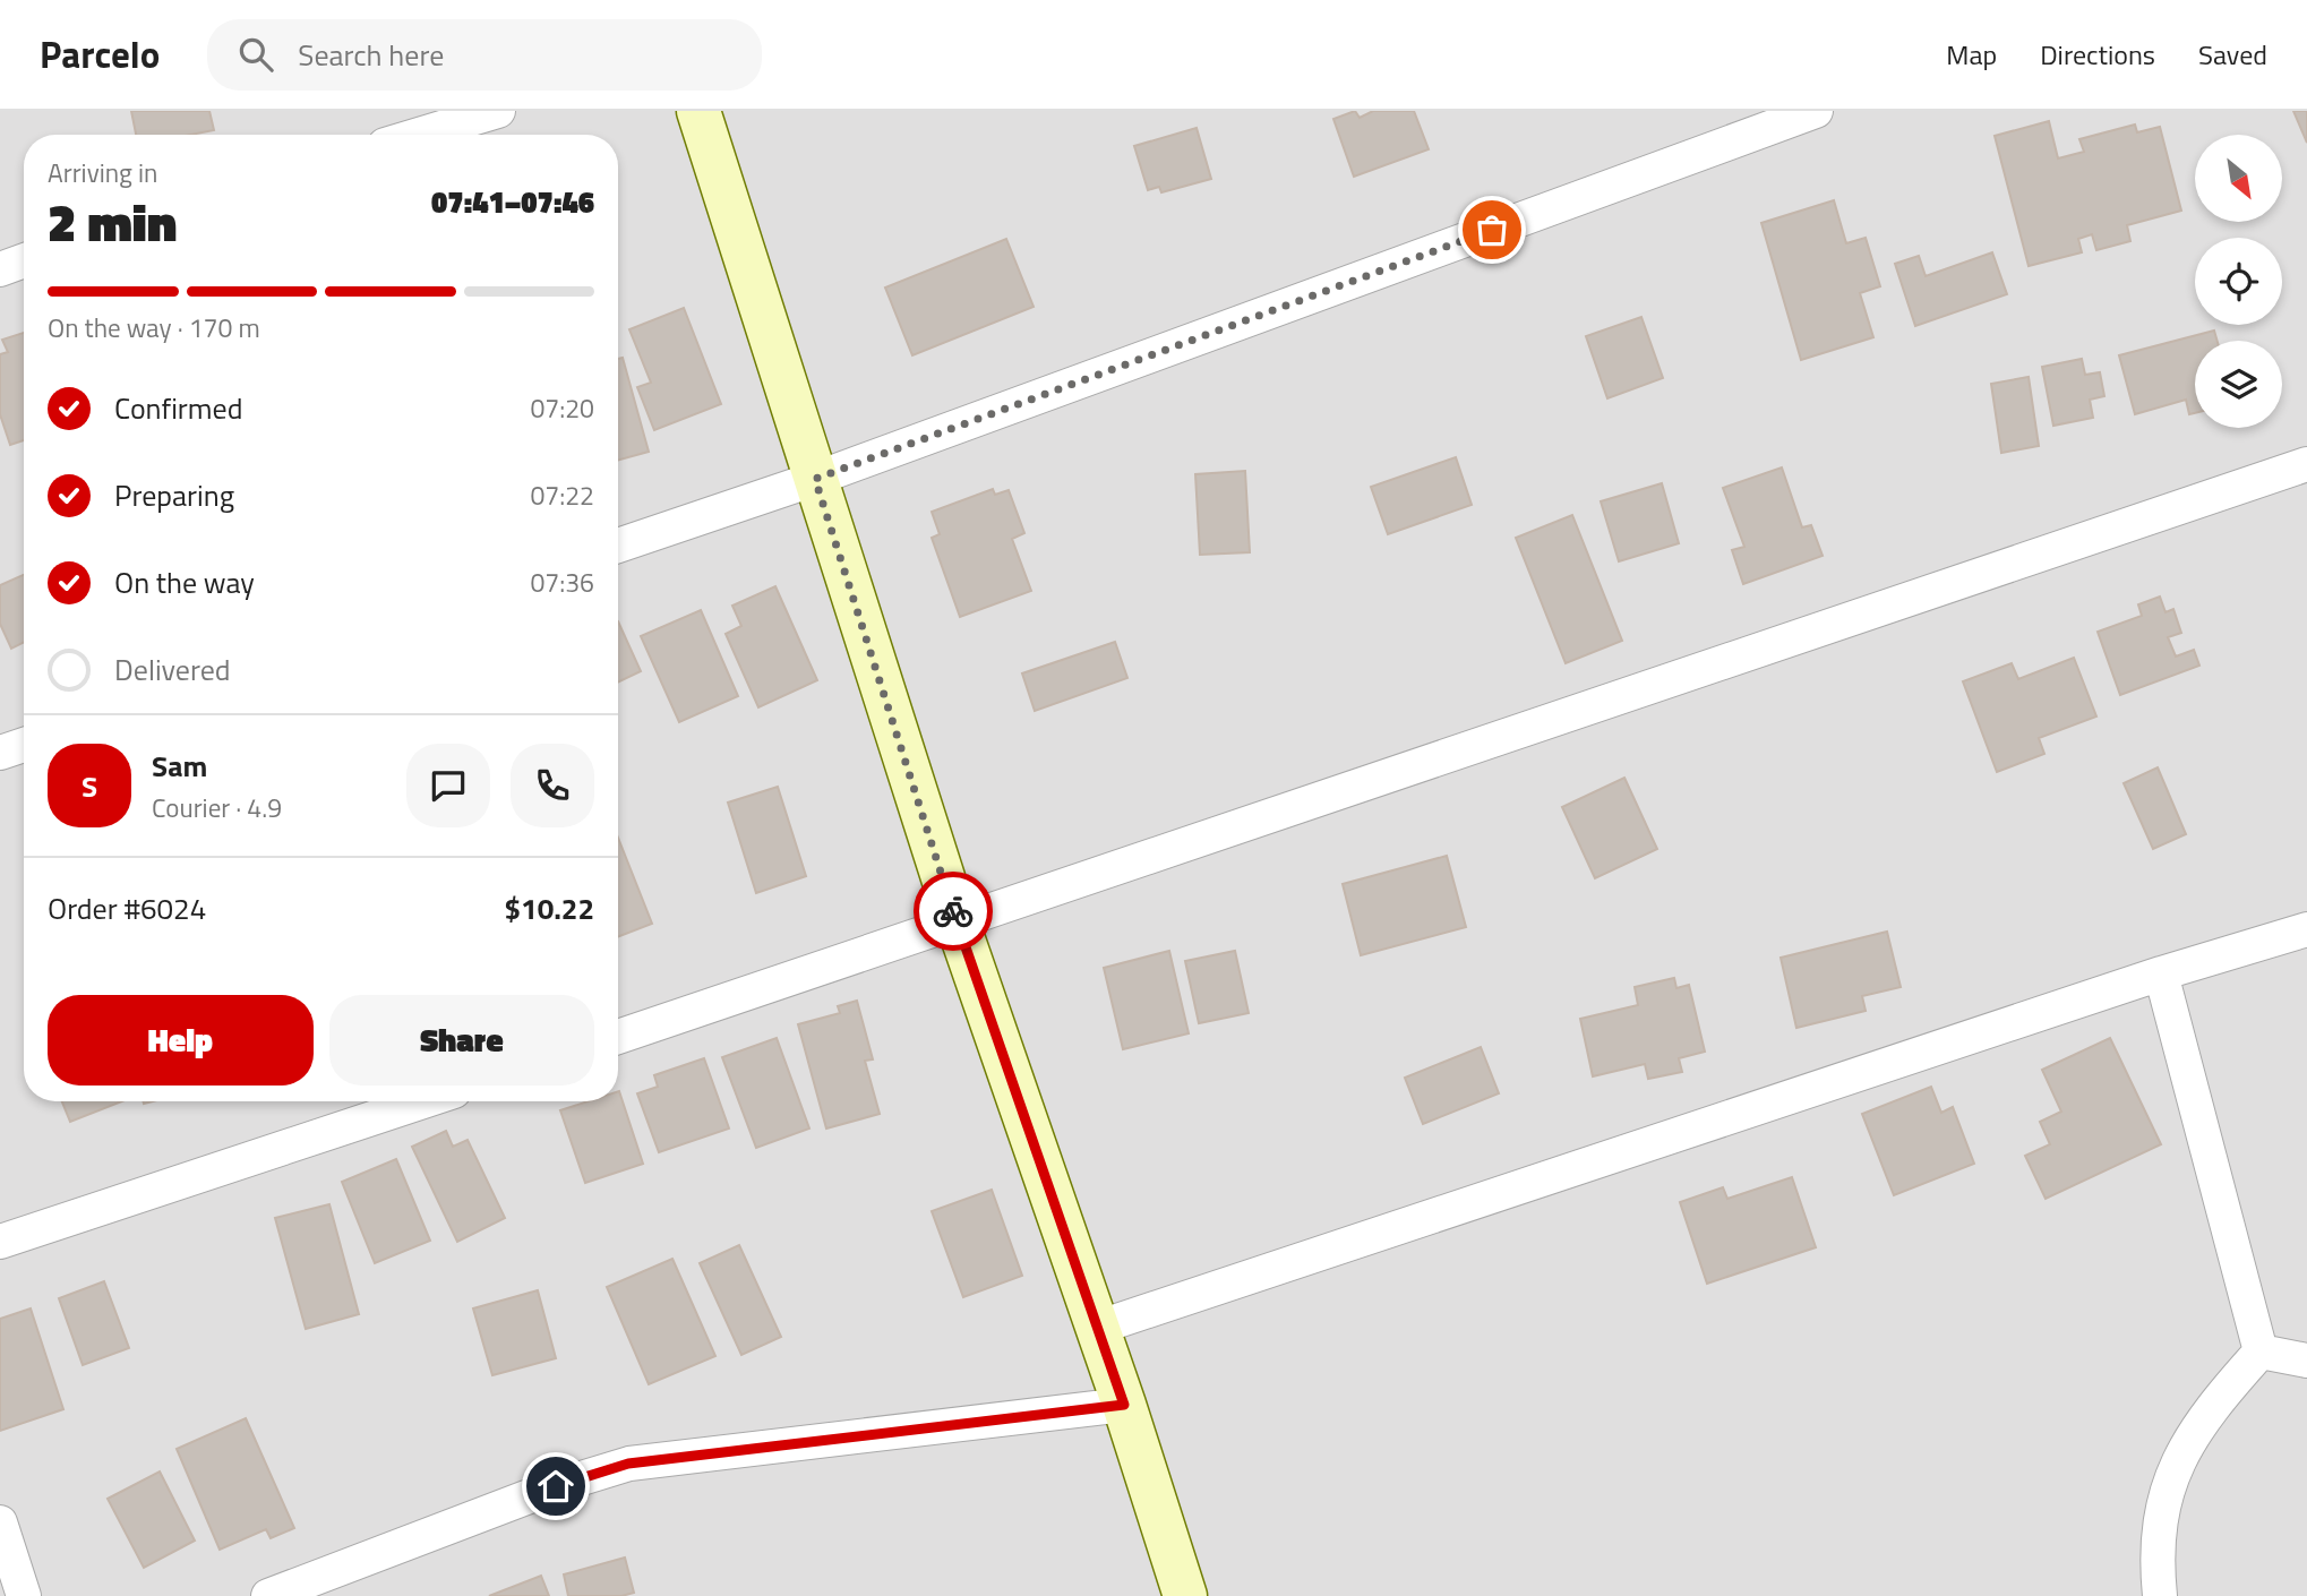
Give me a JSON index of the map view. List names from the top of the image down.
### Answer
{
  "north": "bottom right",
  "page": {
    "header": "Parcelo",
    "search": "Search here",
    "nav": ["Map", "Directions", "Saved"],
    "heading": ["2 min", "Arriving in", "07:41–07:46"],
    "panel": [
      "Sam",
      "Courier · 4.9",
      "Order #6024",
      "$10.22"
    ],
    "bar": "On the way · 170 m",
    "list": [
      ["Confirmed", "07:20"],
      ["Preparing", "07:22"],
      ["On the way", "07:36"],
      "Delivered"
    ],
    "round": "S",
    "buttons": ["Help", "Share"]
  }
}
